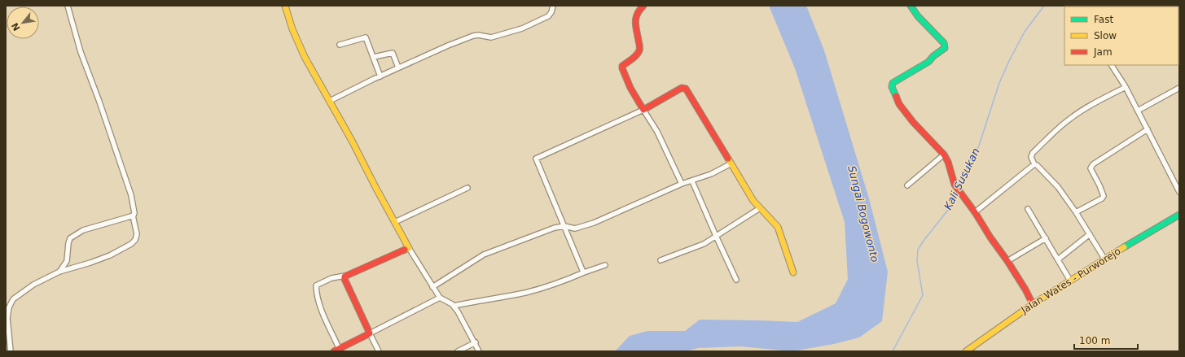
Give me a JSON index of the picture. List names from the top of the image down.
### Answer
{
  "streets": {
    "main road": ["Jalan Wates - Purworejo"]
  },
  "water": ["Kali Susukan", "Sungai Bogowonto"],
  "legend": ["Fast", "Slow", "Jam"],
  "scale_bar": "100 m",
  "north": "bottom left"
}
